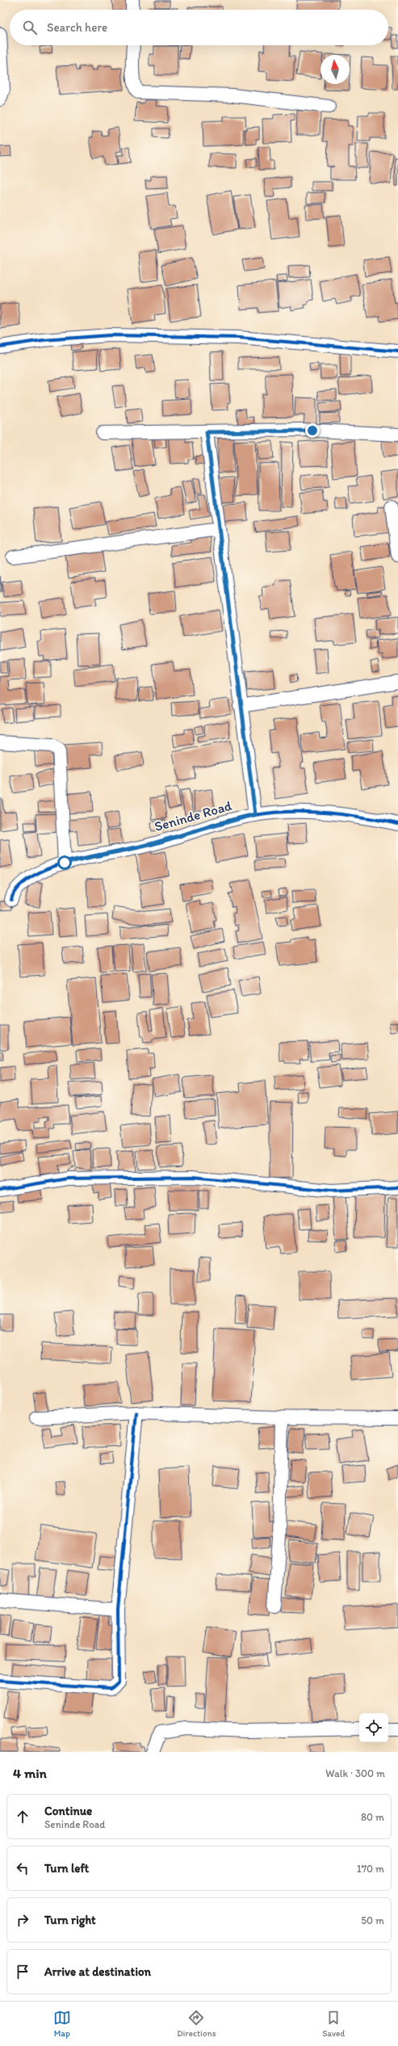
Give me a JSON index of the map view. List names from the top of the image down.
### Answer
{
  "streets": {
    "street": ["Seninde Road"]
  },
  "north": "top",
  "page": {
    "search": "Search here",
    "heading": ["4 min", "Walk · 300 m"],
    "list": [
      ["Continue", "Seninde Road", "80 m"],
      ["Turn left", "170 m"],
      ["Turn right", "50 m"],
      "Arrive at destination"
    ],
    "nav": ["Map", "Directions", "Saved"]
  }
}
